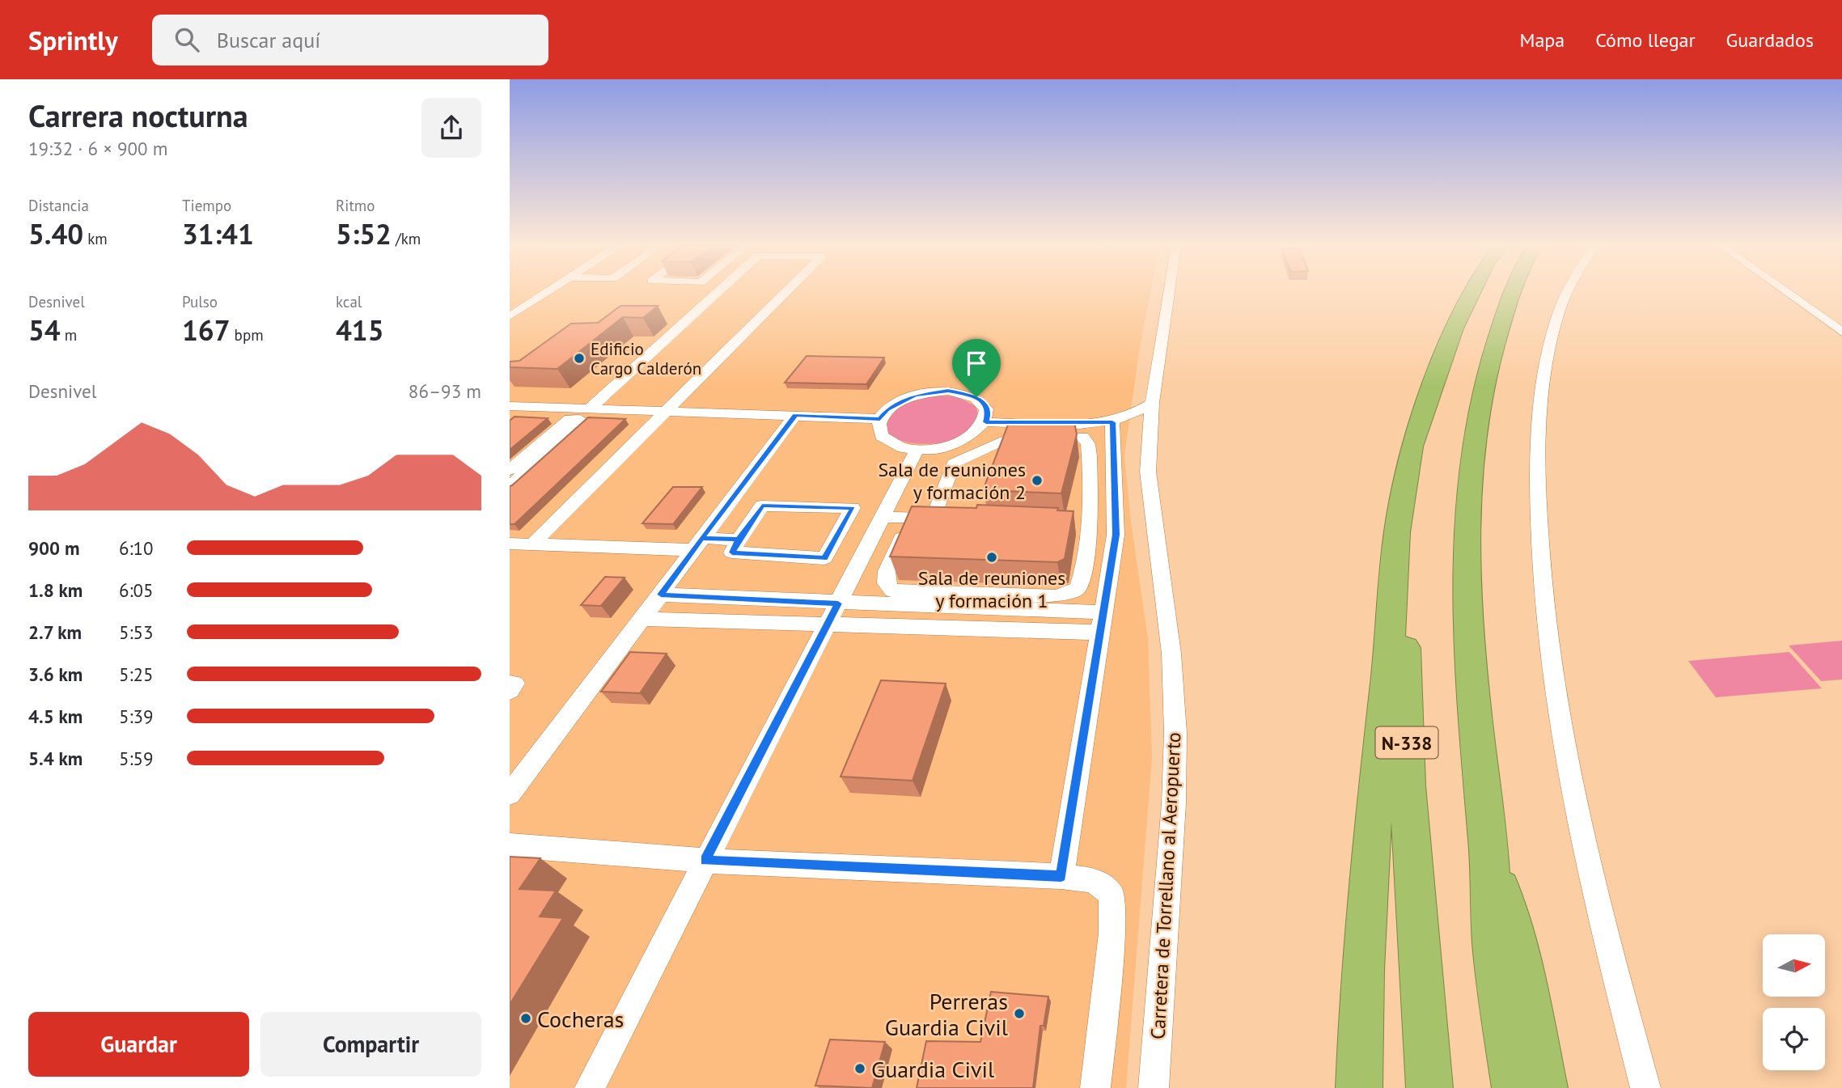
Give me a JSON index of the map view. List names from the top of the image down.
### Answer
{
  "streets": {
    "highway": ["N-338"],
    "street": ["Carretera de Torrellano al Aeropuerto"]
  },
  "places": [
    "Edificio Cargo Calderón",
    "Sala de reuniones y formación 2",
    "Sala de reuniones y formación 1",
    "Perreras Guardia Civil",
    "Cocheras",
    "Guardia Civil"
  ],
  "north": "right",
  "page": {
    "header": "Sprintly",
    "search": "Buscar aquí",
    "nav": ["Mapa", "Cómo llegar", "Guardados"],
    "heading": ["Carrera nocturna", "19:32 · 6 × 900 m"],
    "stats": [
      ["Distancia", "5.40 km"],
      ["Tiempo", "31:41"],
      ["Ritmo", "5:52 /km"],
      ["Desnivel", "54 m"],
      ["Pulso", "167 bpm"],
      ["kcal", "415"]
    ],
    "chart": ["Desnivel", "86–93 m"],
    "list": [
      {
        "name": "900 m",
        "note": "6:10"
      },
      {
        "name": "1.8 km",
        "note": "6:05"
      },
      {
        "name": "2.7 km",
        "note": "5:53"
      },
      {
        "name": "3.6 km",
        "note": "5:25"
      },
      {
        "name": "4.5 km",
        "note": "5:39"
      },
      {
        "name": "5.4 km",
        "note": "5:59"
      }
    ],
    "buttons": ["Guardar", "Compartir"]
  }
}
